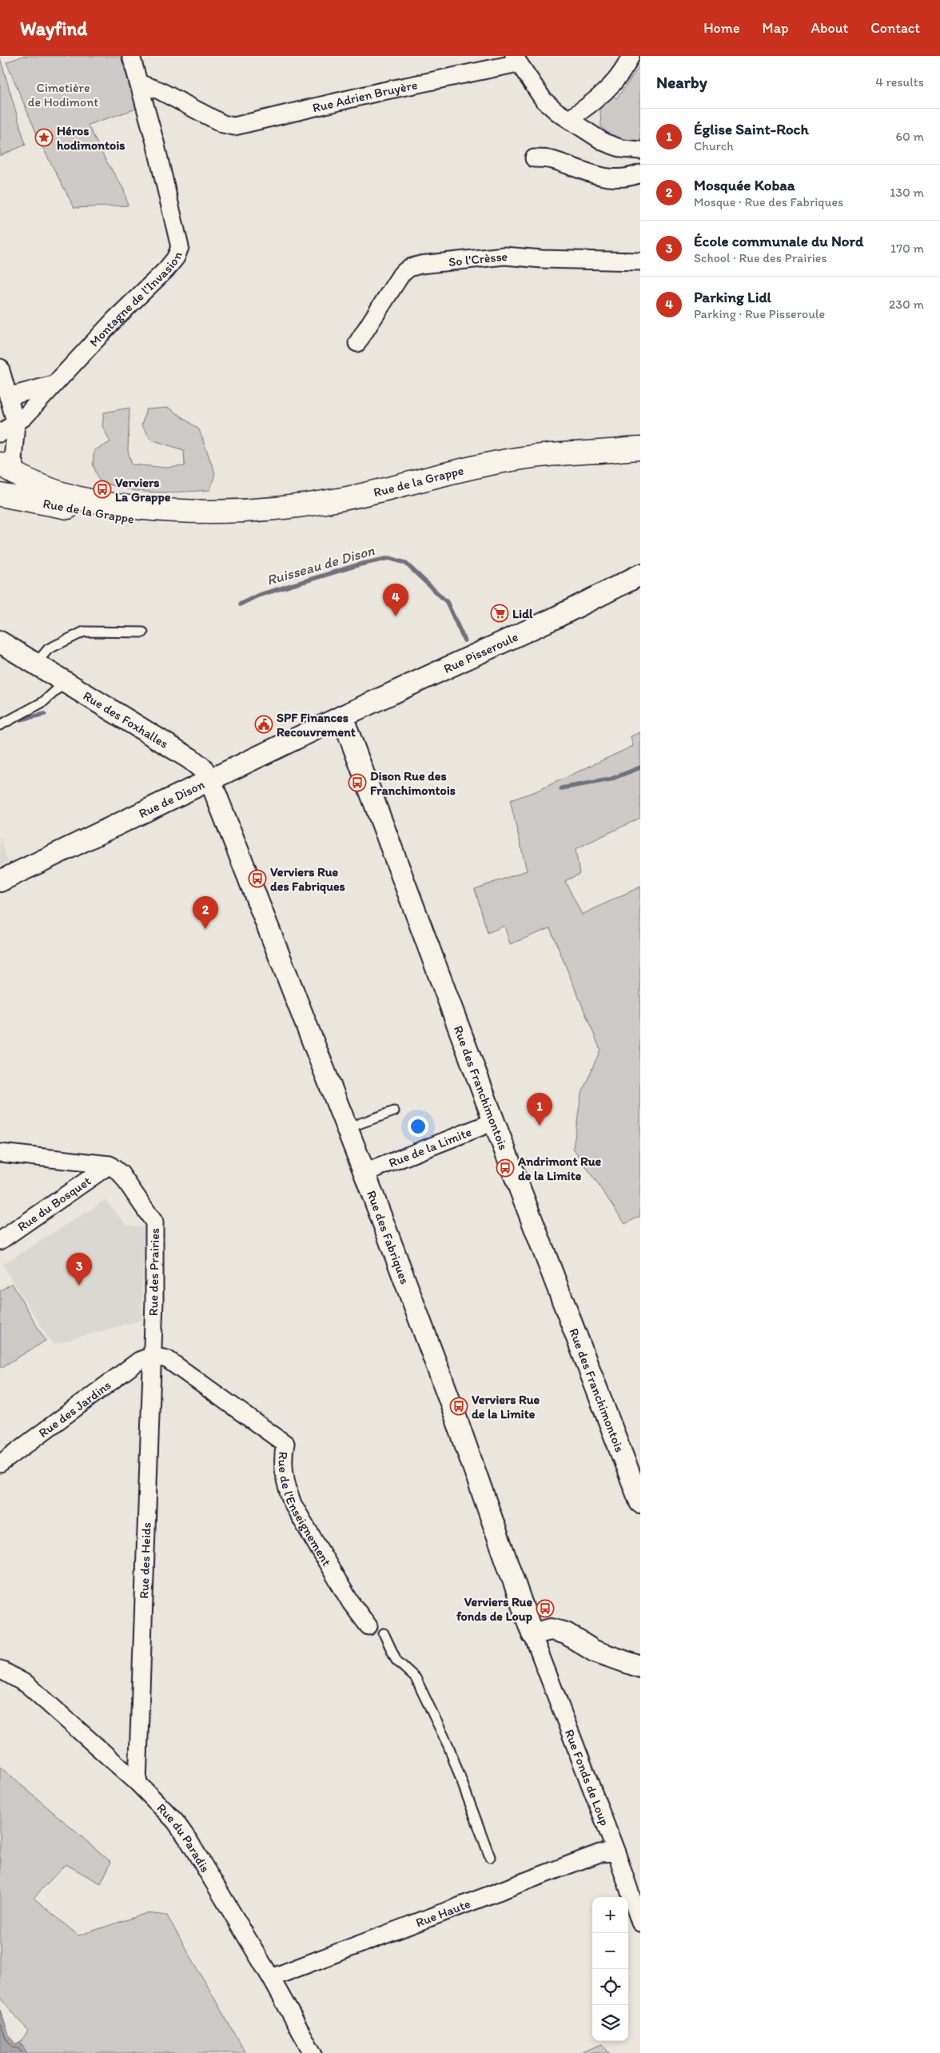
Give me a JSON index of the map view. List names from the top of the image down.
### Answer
{
  "streets": {
    "main road": ["Rue de la Grappe"],
    "street": [
      "Rue Adrien Bruyère",
      "So l'Crèsse",
      "Montagne de l'Invasion",
      "Rue Pisseroule",
      "Rue des Foxhalles",
      "Rue de Dison",
      "Rue des Franchimontois",
      "Rue de la Limite",
      "Rue du Bosquet",
      "Rue des Fabriques",
      "Rue des Prairies",
      "Rue des Jardins",
      "Rue de l'Enseignement",
      "Rue des Heids",
      "Rue Fonds de Loup",
      "Rue du Paradis",
      "Rue Haute"
    ]
  },
  "crossings": [
    ["Rue Adrien Bruyère", "Montagne de l'Invasion"],
    ["Montagne de l'Invasion", "Rue de la Grappe"],
    ["Rue Pisseroule", "Rue de Dison"],
    ["Rue Pisseroule", "Rue des Franchimontois"],
    ["Rue des Foxhalles", "Rue de Dison"],
    ["Rue des Foxhalles", "Rue des Fabriques"],
    ["Rue de Dison", "Rue des Franchimontois"],
    ["Rue de Dison", "Rue des Fabriques"],
    ["Rue des Franchimontois", "Rue de la Limite"],
    ["Rue de la Limite", "Rue des Fabriques"],
    ["Rue du Bosquet", "Rue des Prairies"],
    ["Rue des Fabriques", "Rue Fonds de Loup"],
    ["Rue des Prairies", "Rue des Heids"],
    ["Rue des Jardins", "Rue de l'Enseignement"],
    ["Rue des Jardins", "Rue des Heids"],
    ["Rue de l'Enseignement", "Rue des Heids"],
    ["Rue des Heids", "Rue du Paradis"],
    ["Rue Fonds de Loup", "Rue Haute"],
    ["Rue du Paradis", "Rue Haute"]
  ],
  "water": ["Ruisseau de Dison"],
  "parks": ["Cimetière de Hodimont"],
  "places": {
    "place": ["Héros hodimontois"],
    "bus stop": [
      "Verviers La Grappe",
      "Dison Rue des Franchimontois",
      "Verviers Rue des Fabriques",
      "Andrimont Rue de la Limite",
      "Verviers Rue de la Limite",
      "Verviers Rue fonds de Loup"
    ],
    "supermarket": ["Lidl"],
    "public building": ["SPF Finances Recouvrement"]
  },
  "page": {
    "header": "Wayfind",
    "nav": [
      "Home",
      "Map",
      "About",
      "Contact"
    ],
    "heading": ["Nearby", "4 results"],
    "list": [
      {
        "mark": "1",
        "name": "Église Saint-Roch",
        "note": "Church",
        "value": "60 m"
      },
      {
        "mark": "2",
        "name": "Mosquée Kobaa",
        "note": "Mosque · Rue des Fabriques",
        "value": "130 m"
      },
      {
        "mark": "3",
        "name": "École communale du Nord",
        "note": "School · Rue des Prairies",
        "value": "170 m"
      },
      {
        "mark": "4",
        "name": "Parking Lidl",
        "note": "Parking · Rue Pisseroule",
        "value": "230 m"
      }
    ],
    "pins": [
      "4",
      "2",
      "1",
      "3"
    ],
    "map_buttons": ["+", "−"]
  }
}
